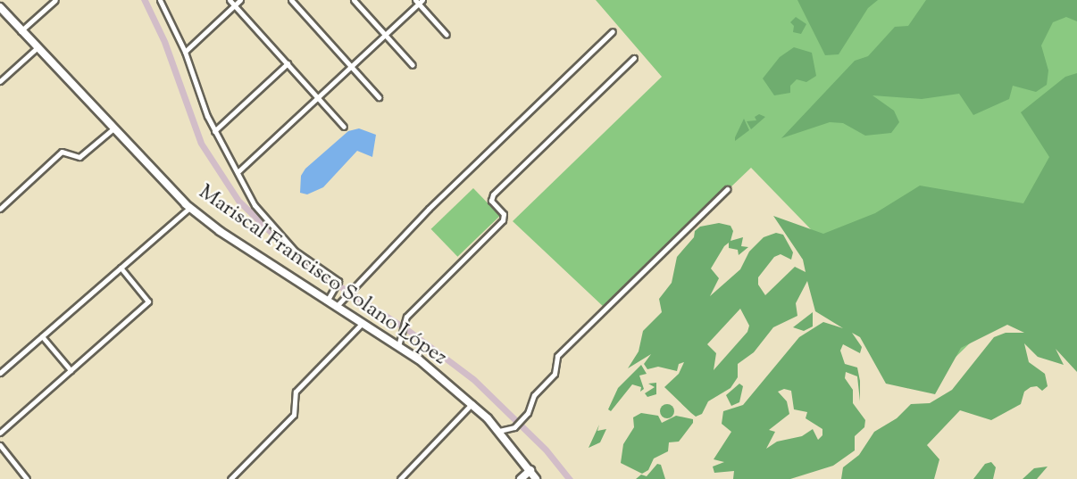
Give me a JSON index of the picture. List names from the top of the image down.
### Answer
{
  "streets": {
    "street": ["Mariscal Francisco Solano López"]
  }
}
